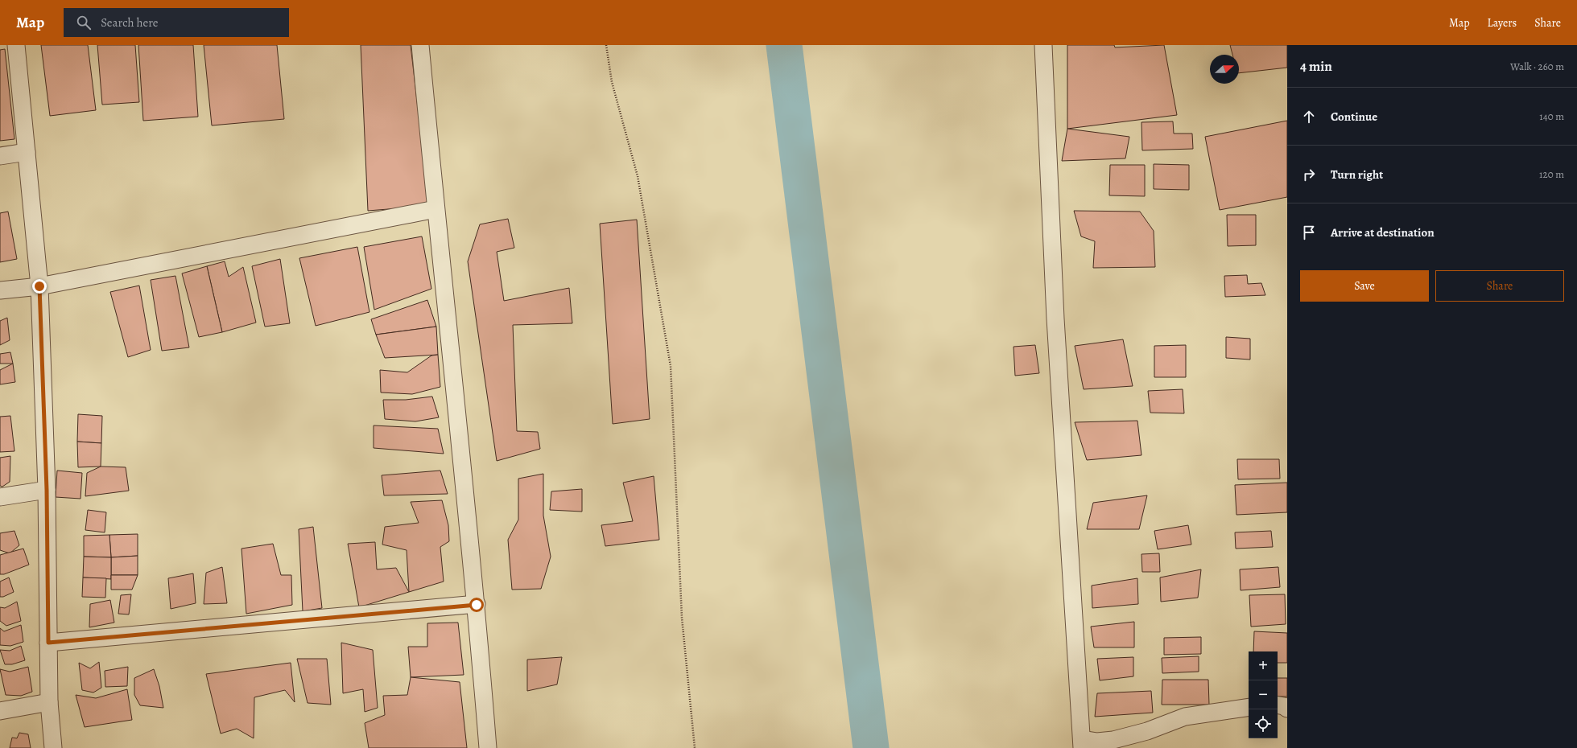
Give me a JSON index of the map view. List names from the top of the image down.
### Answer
{
  "north": "right",
  "page": {
    "header": "Map",
    "search": "Search here",
    "nav": ["Map", "Layers", "Share"],
    "heading": ["4 min", "Walk · 260 m"],
    "list": [
      ["Continue", "140 m"],
      ["Turn right", "120 m"],
      "Arrive at destination"
    ],
    "buttons": ["Save", "Share"],
    "map_buttons": ["+", "−"]
  }
}
